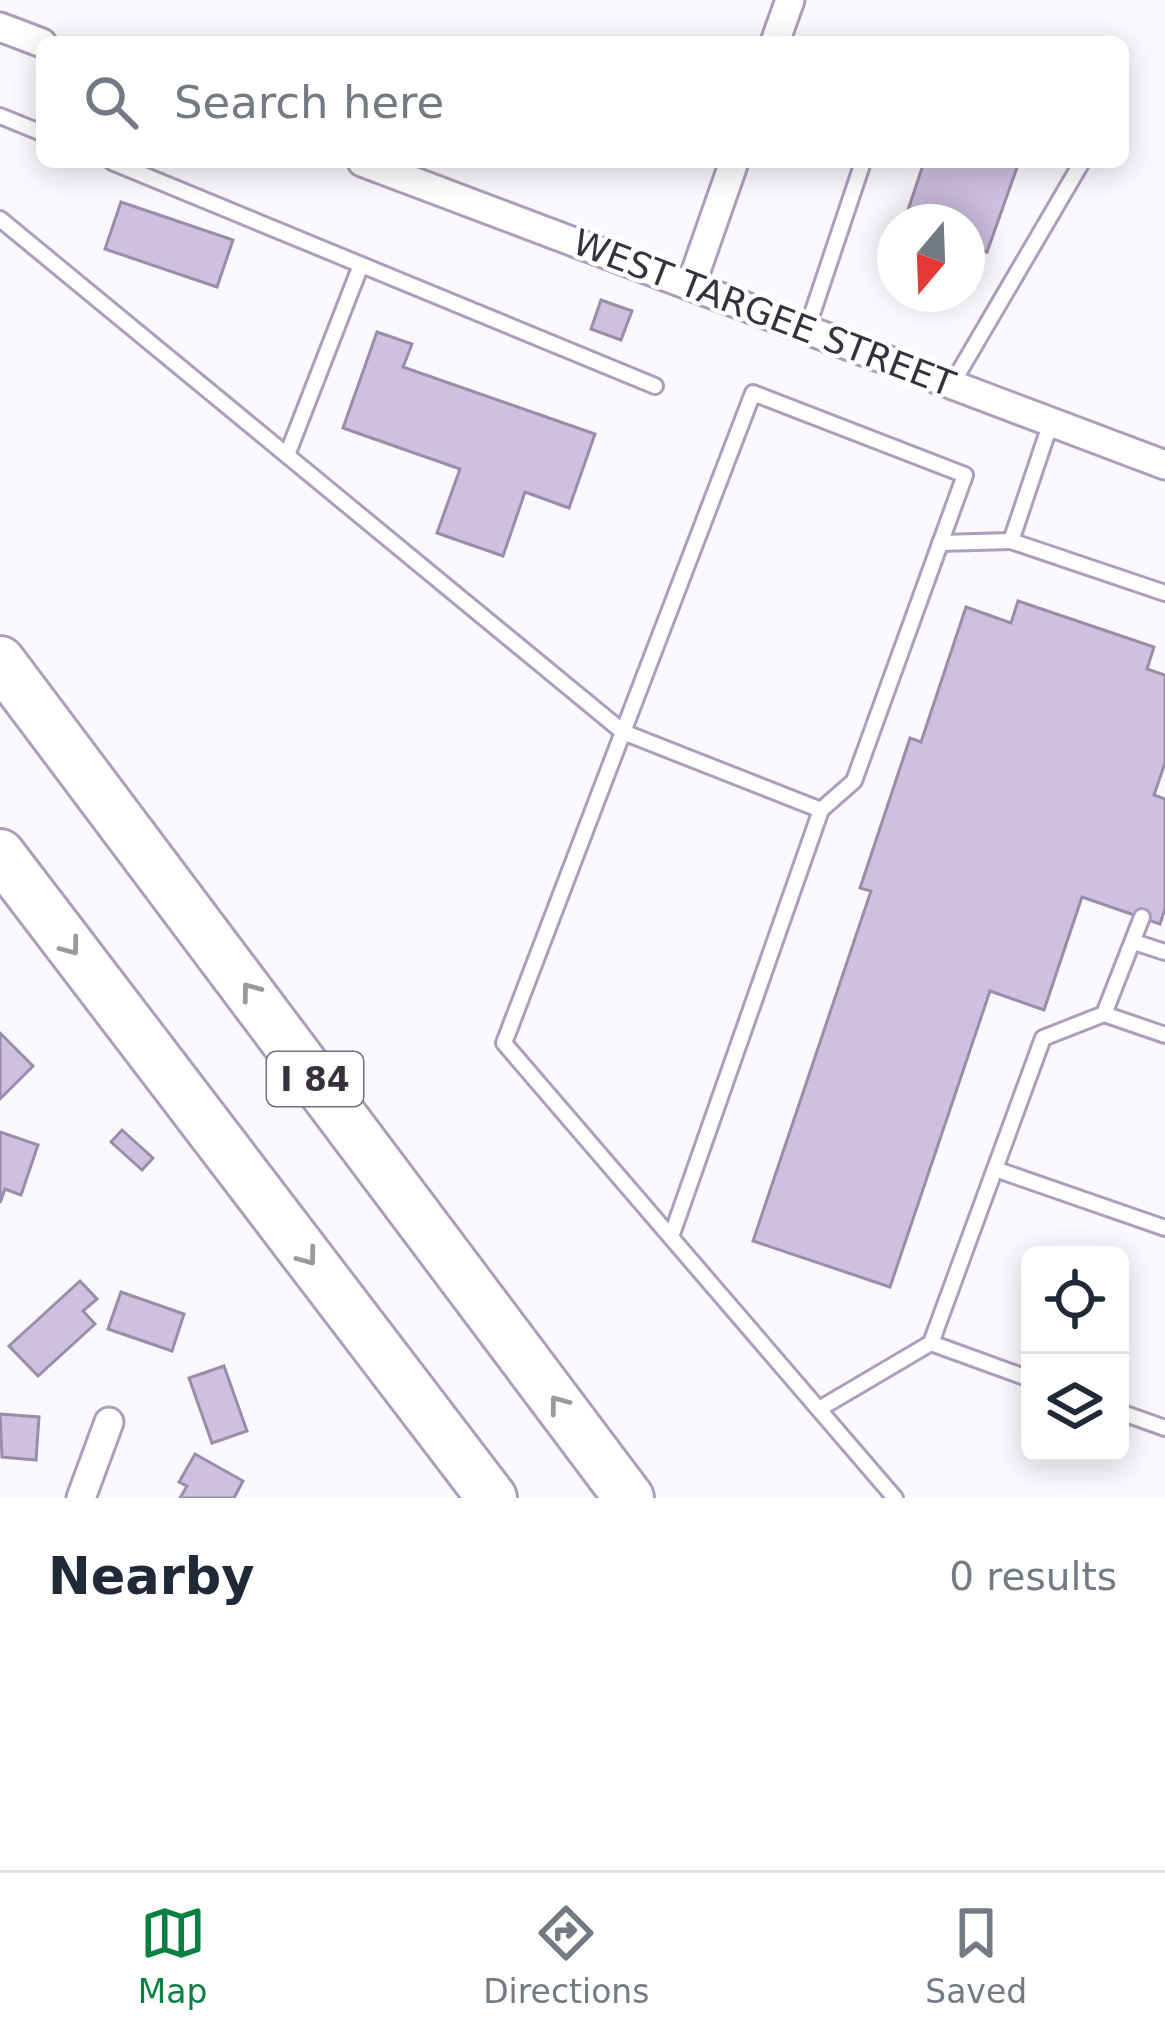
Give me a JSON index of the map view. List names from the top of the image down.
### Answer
{
  "streets": {
    "highway": ["I 84"],
    "street": ["WEST TARGEE STREET"]
  },
  "north": "bottom",
  "page": {
    "search": "Search here",
    "heading": ["Nearby", "0 results"],
    "nav": ["Map", "Directions", "Saved"]
  }
}
